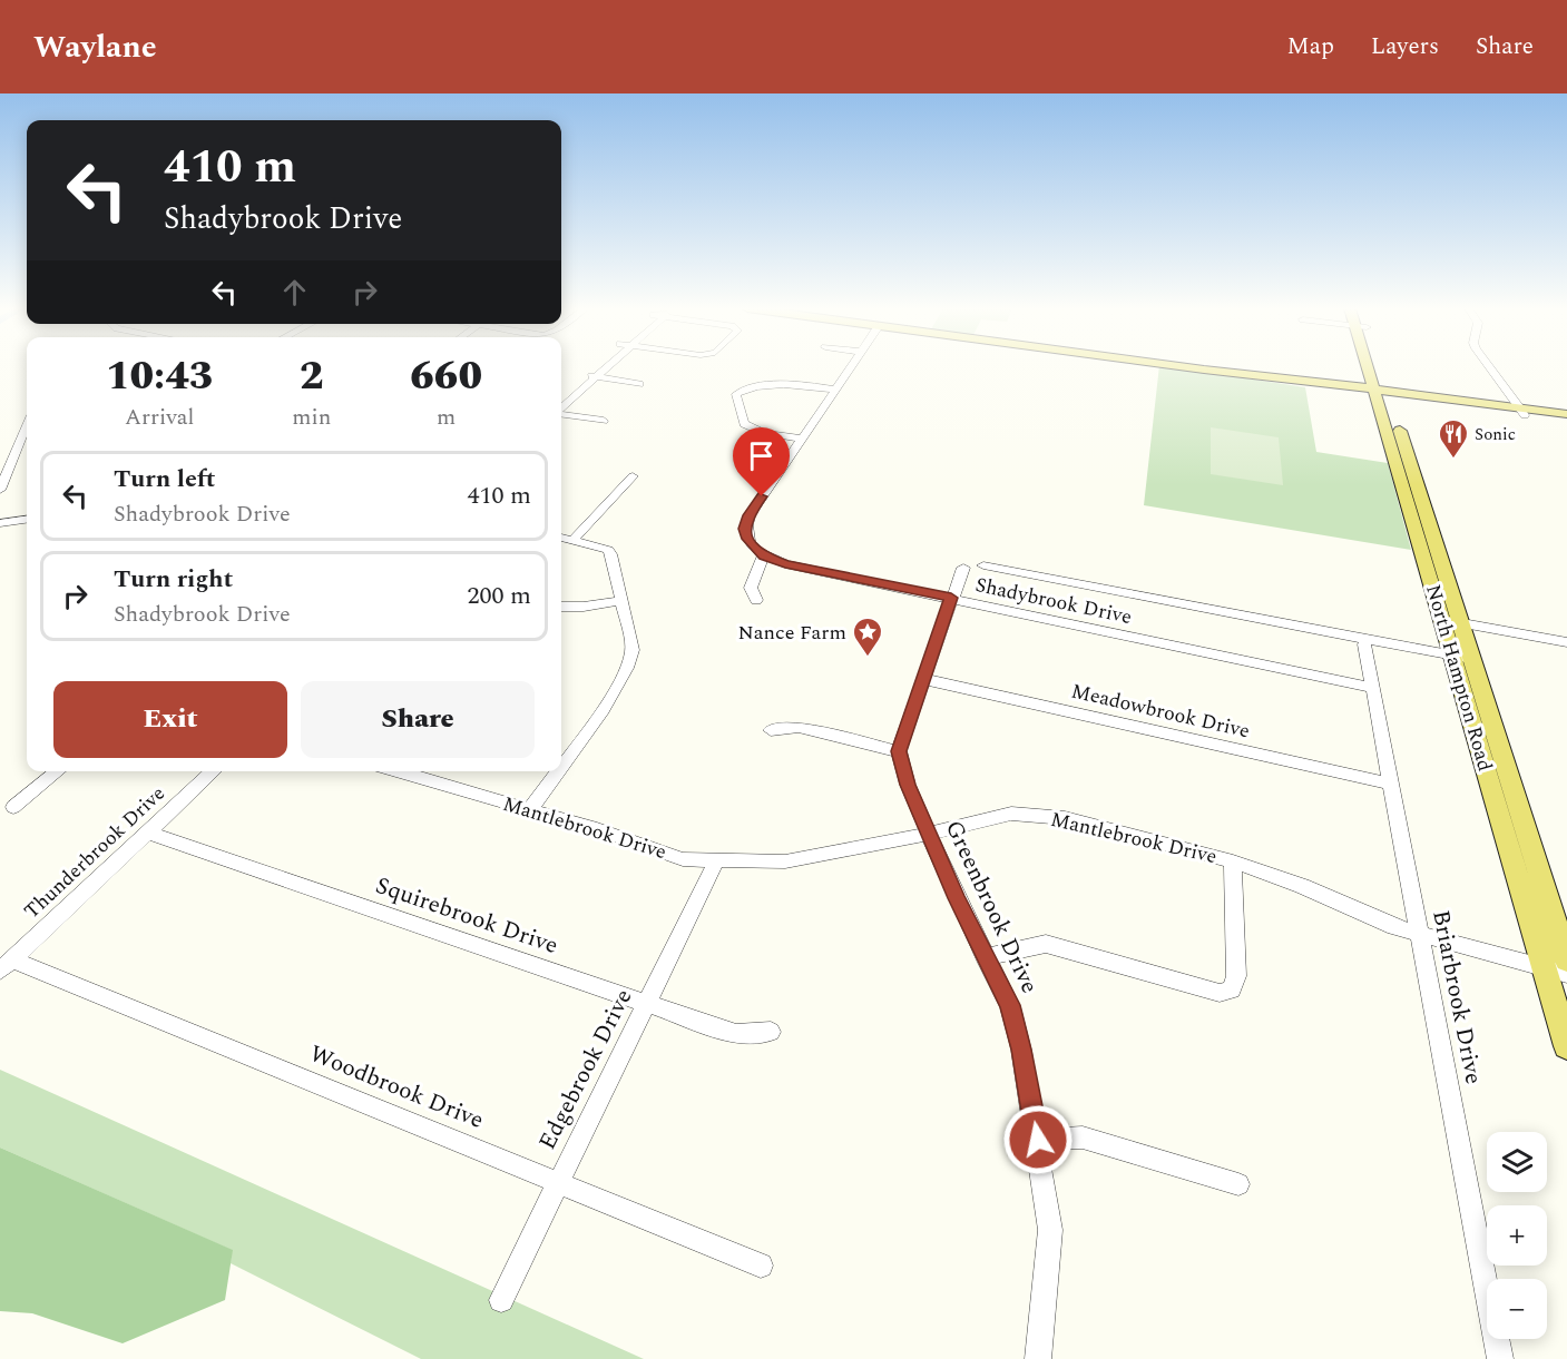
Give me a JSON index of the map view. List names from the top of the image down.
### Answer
{
  "streets": {
    "main road": ["North Hampton Road"],
    "street": [
      "Shadybrook Drive",
      "Meadowbrook Drive",
      "Mantlebrook Drive",
      "Thunderbrook Drive",
      "Greenbrook Drive",
      "Squirebrook Drive",
      "Briarbrook Drive",
      "Edgebrook Drive",
      "Woodbrook Drive"
    ]
  },
  "crossings": [
    ["Shadybrook Drive", "Briarbrook Drive"],
    ["North Hampton Road", "Mantlebrook Drive"],
    ["Meadowbrook Drive", "Briarbrook Drive"],
    ["Mantlebrook Drive", "Greenbrook Drive"],
    ["Mantlebrook Drive", "Briarbrook Drive"],
    ["Mantlebrook Drive", "Edgebrook Drive"],
    ["Thunderbrook Drive", "Squirebrook Drive"],
    ["Thunderbrook Drive", "Woodbrook Drive"],
    ["Squirebrook Drive", "Edgebrook Drive"],
    ["Edgebrook Drive", "Woodbrook Drive"]
  ],
  "places": {
    "restaurant": ["Sonic"],
    "place": ["Nance Farm"]
  },
  "page": {
    "header": "Waylane",
    "nav": ["Map", "Layers", "Share"],
    "turn": ["410 m", "Shadybrook Drive"],
    "eta": [
      "10:43",
      "Arrival",
      "2",
      "min",
      "660",
      "m"
    ],
    "list": [
      {
        "name": "Turn left",
        "note": "Shadybrook Drive",
        "value": "410 m"
      },
      {
        "name": "Turn right",
        "note": "Shadybrook Drive",
        "value": "200 m"
      }
    ],
    "buttons": ["Exit", "Share"],
    "map_buttons": ["+", "−"]
  }
}
